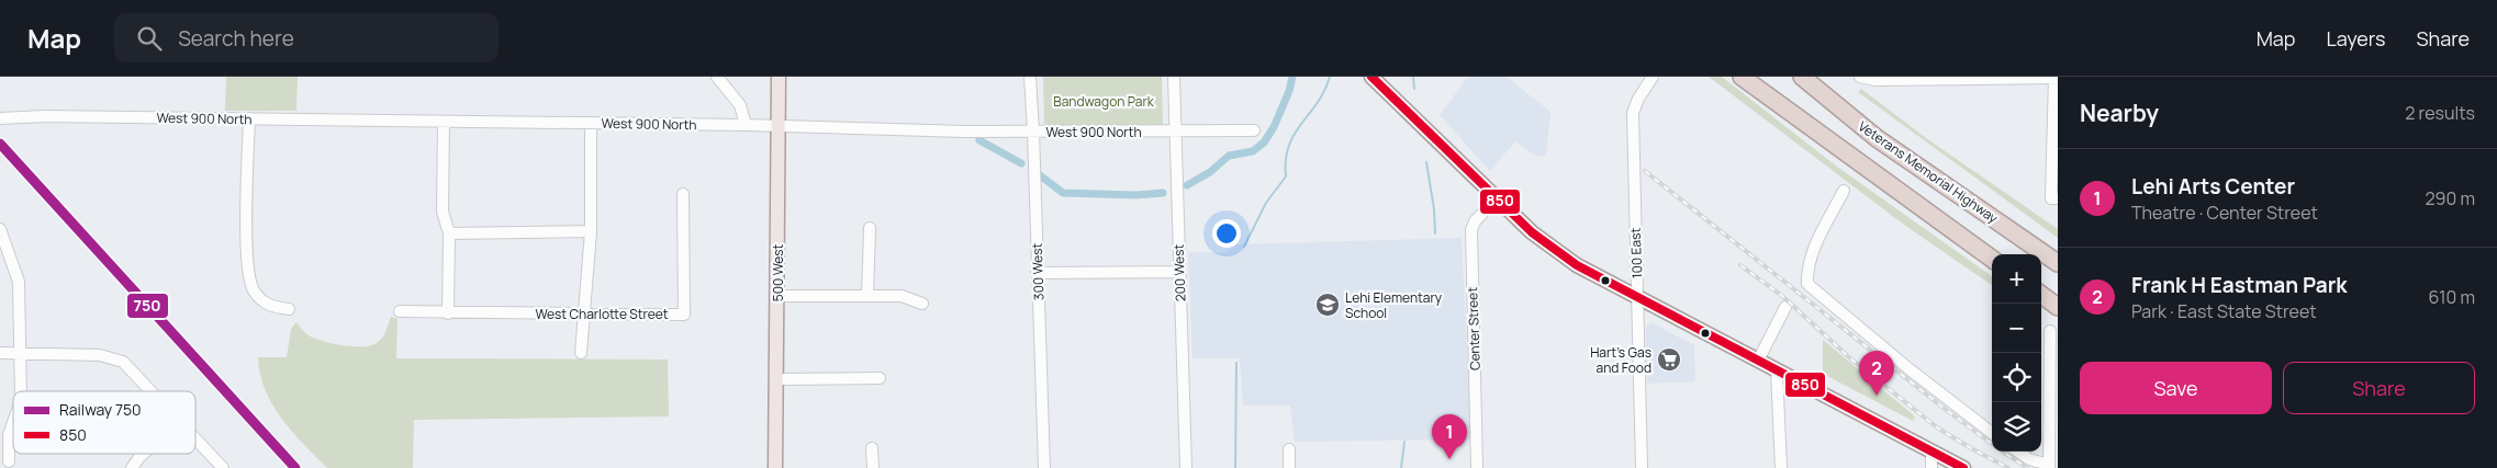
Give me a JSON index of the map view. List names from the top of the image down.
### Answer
{
  "streets": {
    "highway": ["Veterans Memorial Highway"],
    "main road": ["500 West"],
    "street": [
      "West 900 North",
      "100 East",
      "300 West",
      "200 West",
      "West Charlotte Street",
      "Center Street"
    ]
  },
  "crossings": [
    ["West 900 North", "300 West"],
    ["West 900 North", "500 West"],
    ["West 900 North", "200 West"]
  ],
  "parks": ["Bandwagon Park"],
  "places": {
    "school or university": ["Lehi Elementary School"],
    "supermarket": ["Hart's Gas and Food"]
  },
  "lines": ["transit line 850", "rail line 750"],
  "legend": ["Railway 750", "850"],
  "page": {
    "header": "Map",
    "search": "Search here",
    "nav": ["Map", "Layers", "Share"],
    "heading": ["Nearby", "2 results"],
    "list": [
      {
        "mark": "1",
        "name": "Lehi Arts Center",
        "note": "Theatre · Center Street",
        "value": "290 m"
      },
      {
        "mark": "2",
        "name": "Frank H Eastman Park",
        "note": "Park · East State Street",
        "value": "610 m"
      }
    ],
    "map_buttons": ["+", "−"],
    "buttons": ["Save", "Share"],
    "pins": ["2", "1"]
  }
}
